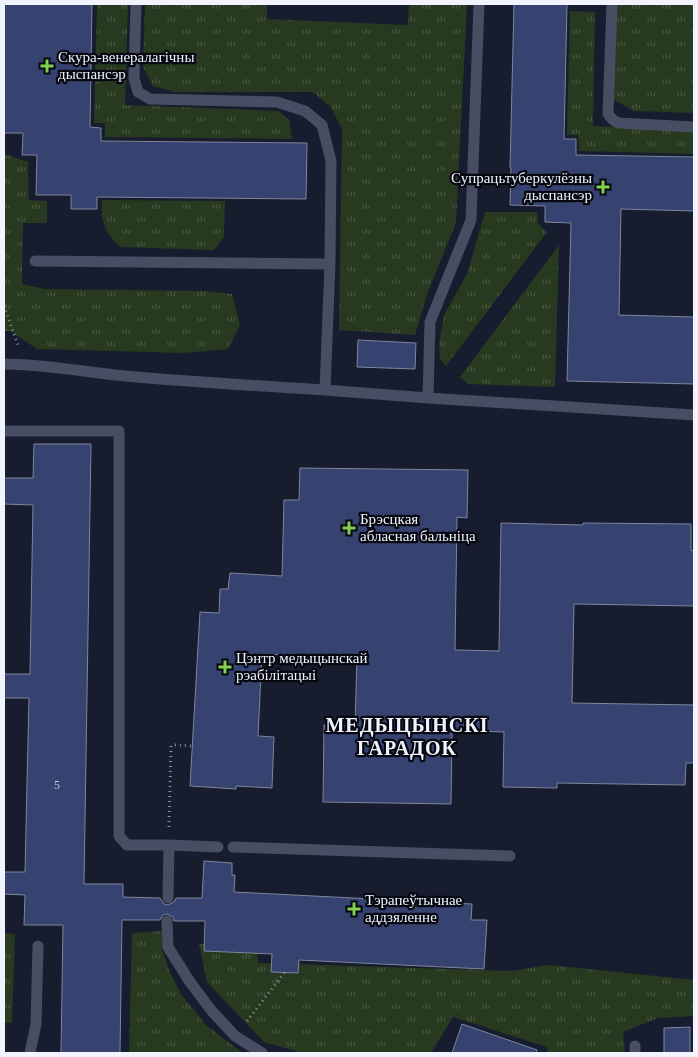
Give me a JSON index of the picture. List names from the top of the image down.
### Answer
{
  "districts": ["МЕДЫЦЫНСКІ ГАРАДОК"],
  "places": {
    "health": [
      "Скура-венералагічны дыспансэр",
      "Супрацьтуберкулёзны дыспансэр",
      "Брэсцкая абласная бальніца",
      "Цэнтр медыцынскай рэабілітацыі",
      "Тэрапеўтычнае аддзяленне"
    ]
  },
  "house_numbers": ["5"]
}
